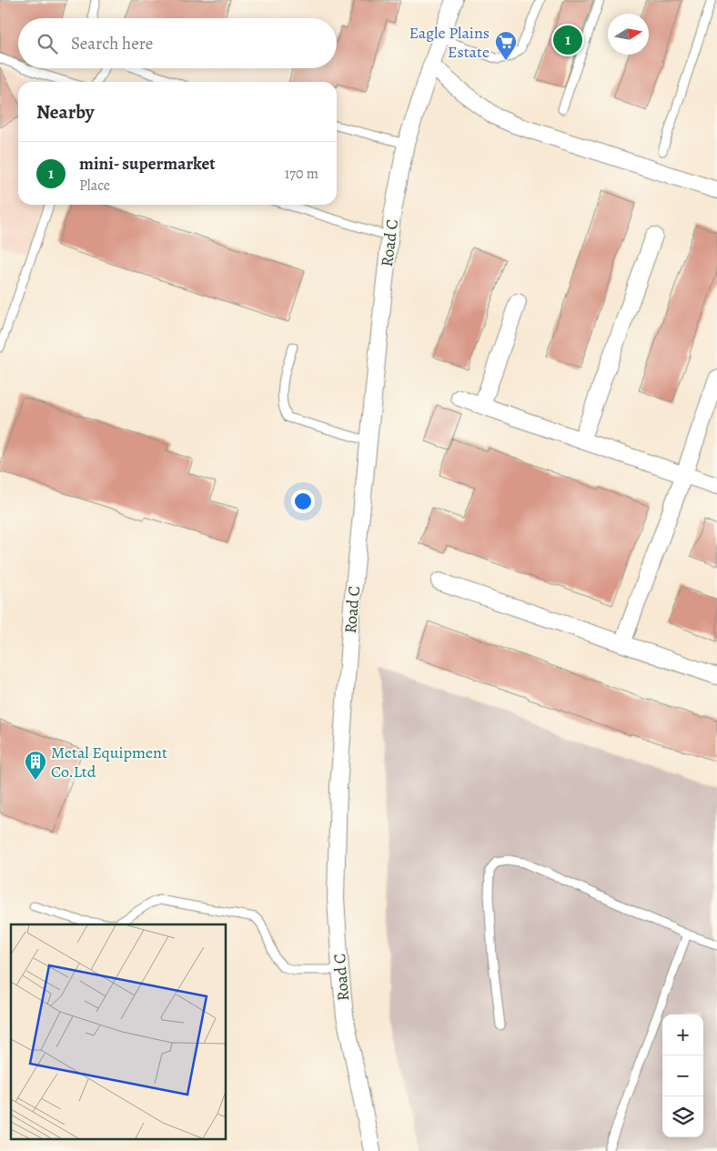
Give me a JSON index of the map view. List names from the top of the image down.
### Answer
{
  "streets": {
    "street": ["Road C"]
  },
  "places": {
    "supermarket": ["Eagle Plains Estate"],
    "building": ["Metal Equipment Co.Ltd"]
  },
  "north": "right",
  "page": {
    "search": "Search here",
    "pins": "1",
    "heading": "Nearby",
    "list": [
      {
        "mark": "1",
        "name": "mini- supermarket",
        "note": "Place",
        "value": "170 m"
      }
    ],
    "map_buttons": ["+", "−"]
  }
}
